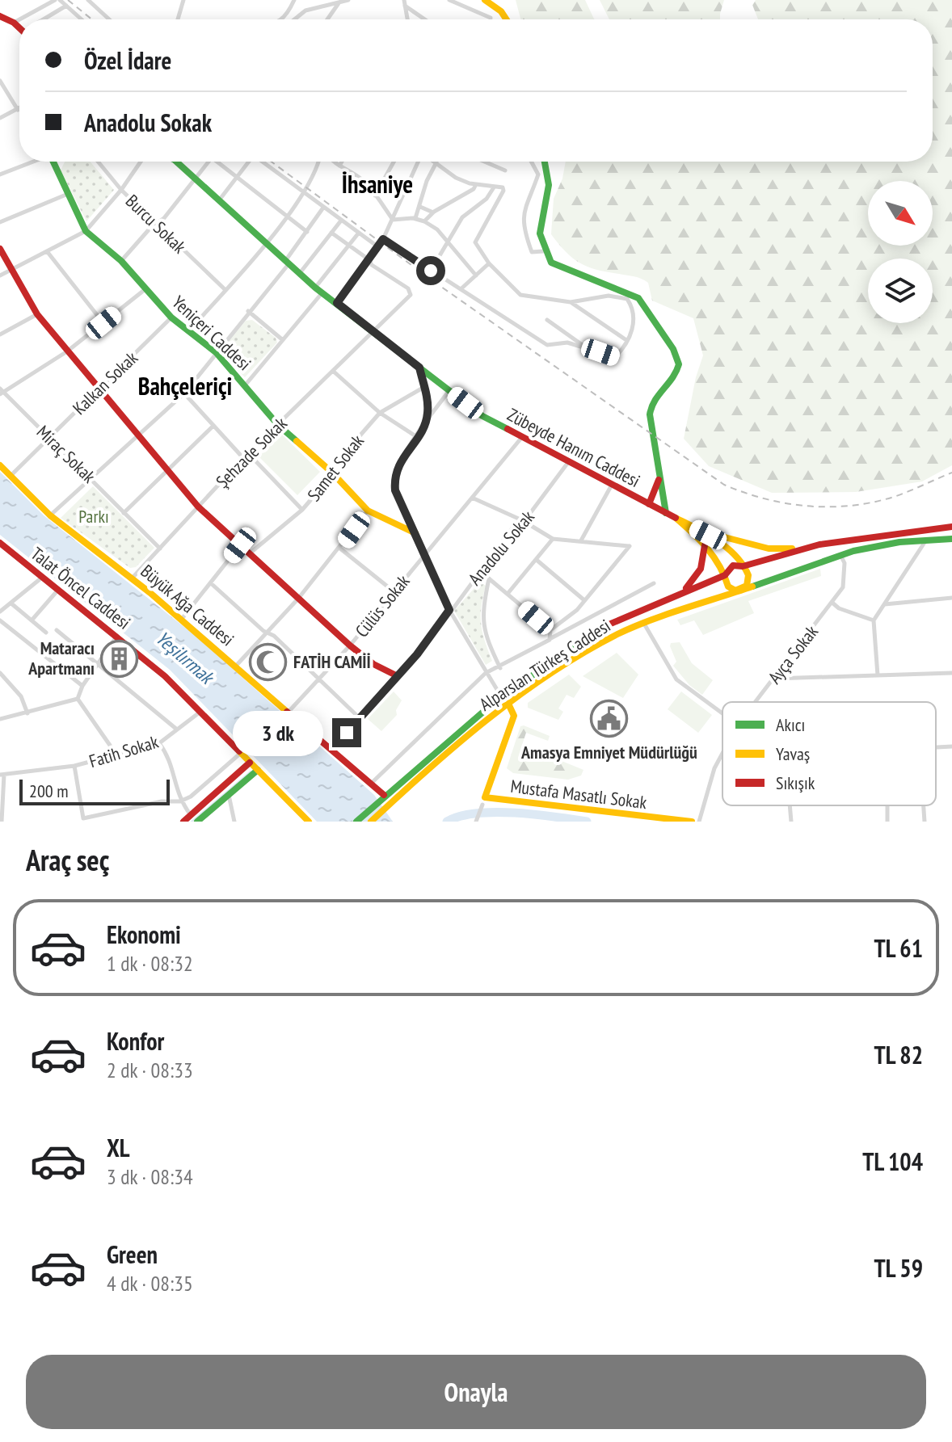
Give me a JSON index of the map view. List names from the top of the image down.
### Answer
{
  "streets": {
    "main road": [
      "Yeniçeri Caddesi",
      "Zübeyde Hanım Caddesi",
      "Talat Öncel Caddesi",
      "Büyük Ağa Caddesi",
      "Alparslan Türkeş Caddesi",
      "Mustafa Masatlı Sokak"
    ],
    "street": [
      "Burcu Sokak",
      "Kalkan Sokak",
      "Şehzade Sokak",
      "Miraç Sokak",
      "Samet Sokak",
      "Anadolu Sokak",
      "Cülüs Sokak",
      "Ayça Sokak",
      "Fatih Sokak"
    ]
  },
  "crossings": [
    ["Yeniçeri Caddesi", "Kalkan Sokak"],
    ["Yeniçeri Caddesi", "Şehzade Sokak"],
    ["Yeniçeri Caddesi", "Samet Sokak"],
    ["Kalkan Sokak", "Miraç Sokak"],
    ["Kalkan Sokak", "Büyük Ağa Caddesi"],
    ["Zübeyde Hanım Caddesi", "Şehzade Sokak"],
    ["Zübeyde Hanım Caddesi", "Anadolu Sokak"],
    ["Zübeyde Hanım Caddesi", "Cülüs Sokak"],
    ["Şehzade Sokak", "Miraç Sokak"],
    ["Şehzade Sokak", "Büyük Ağa Caddesi"],
    ["Anadolu Sokak", "Büyük Ağa Caddesi"],
    ["Talat Öncel Caddesi", "Fatih Sokak"],
    ["Büyük Ağa Caddesi", "Cülüs Sokak"],
    ["Büyük Ağa Caddesi", "Alparslan Türkeş Caddesi"],
    ["Ayça Sokak", "Alparslan Türkeş Caddesi"],
    ["Alparslan Türkeş Caddesi", "Mustafa Masatlı Sokak"]
  ],
  "districts": ["İhsaniye", "Bahçeleriçi"],
  "water": ["Yeşilırmak"],
  "parks": ["Parkı"],
  "places": {
    "building": ["Mataracı Apartmanı"],
    "mosque": ["FATİH CAMİİ"],
    "public building": ["Amasya Emniyet Müdürlüğü"]
  },
  "legend": ["Akıcı", "Yavaş", "Sıkışık"],
  "scale_bar": "200 m",
  "north": "bottom right",
  "page": {
    "banner": ["Özel İdare", "Anadolu Sokak"],
    "bubble": "3 dk",
    "scale": "200 m",
    "heading": "Araç seç",
    "list": [
      {
        "name": "Ekonomi",
        "note": "1 dk · 08:32",
        "value": "TL 61"
      },
      {
        "name": "Konfor",
        "note": "2 dk · 08:33",
        "value": "TL 82"
      },
      {
        "name": "XL",
        "note": "3 dk · 08:34",
        "value": "TL 104"
      },
      {
        "name": "Green",
        "note": "4 dk · 08:35",
        "value": "TL 59"
      }
    ],
    "buttons": "Onayla"
  }
}
